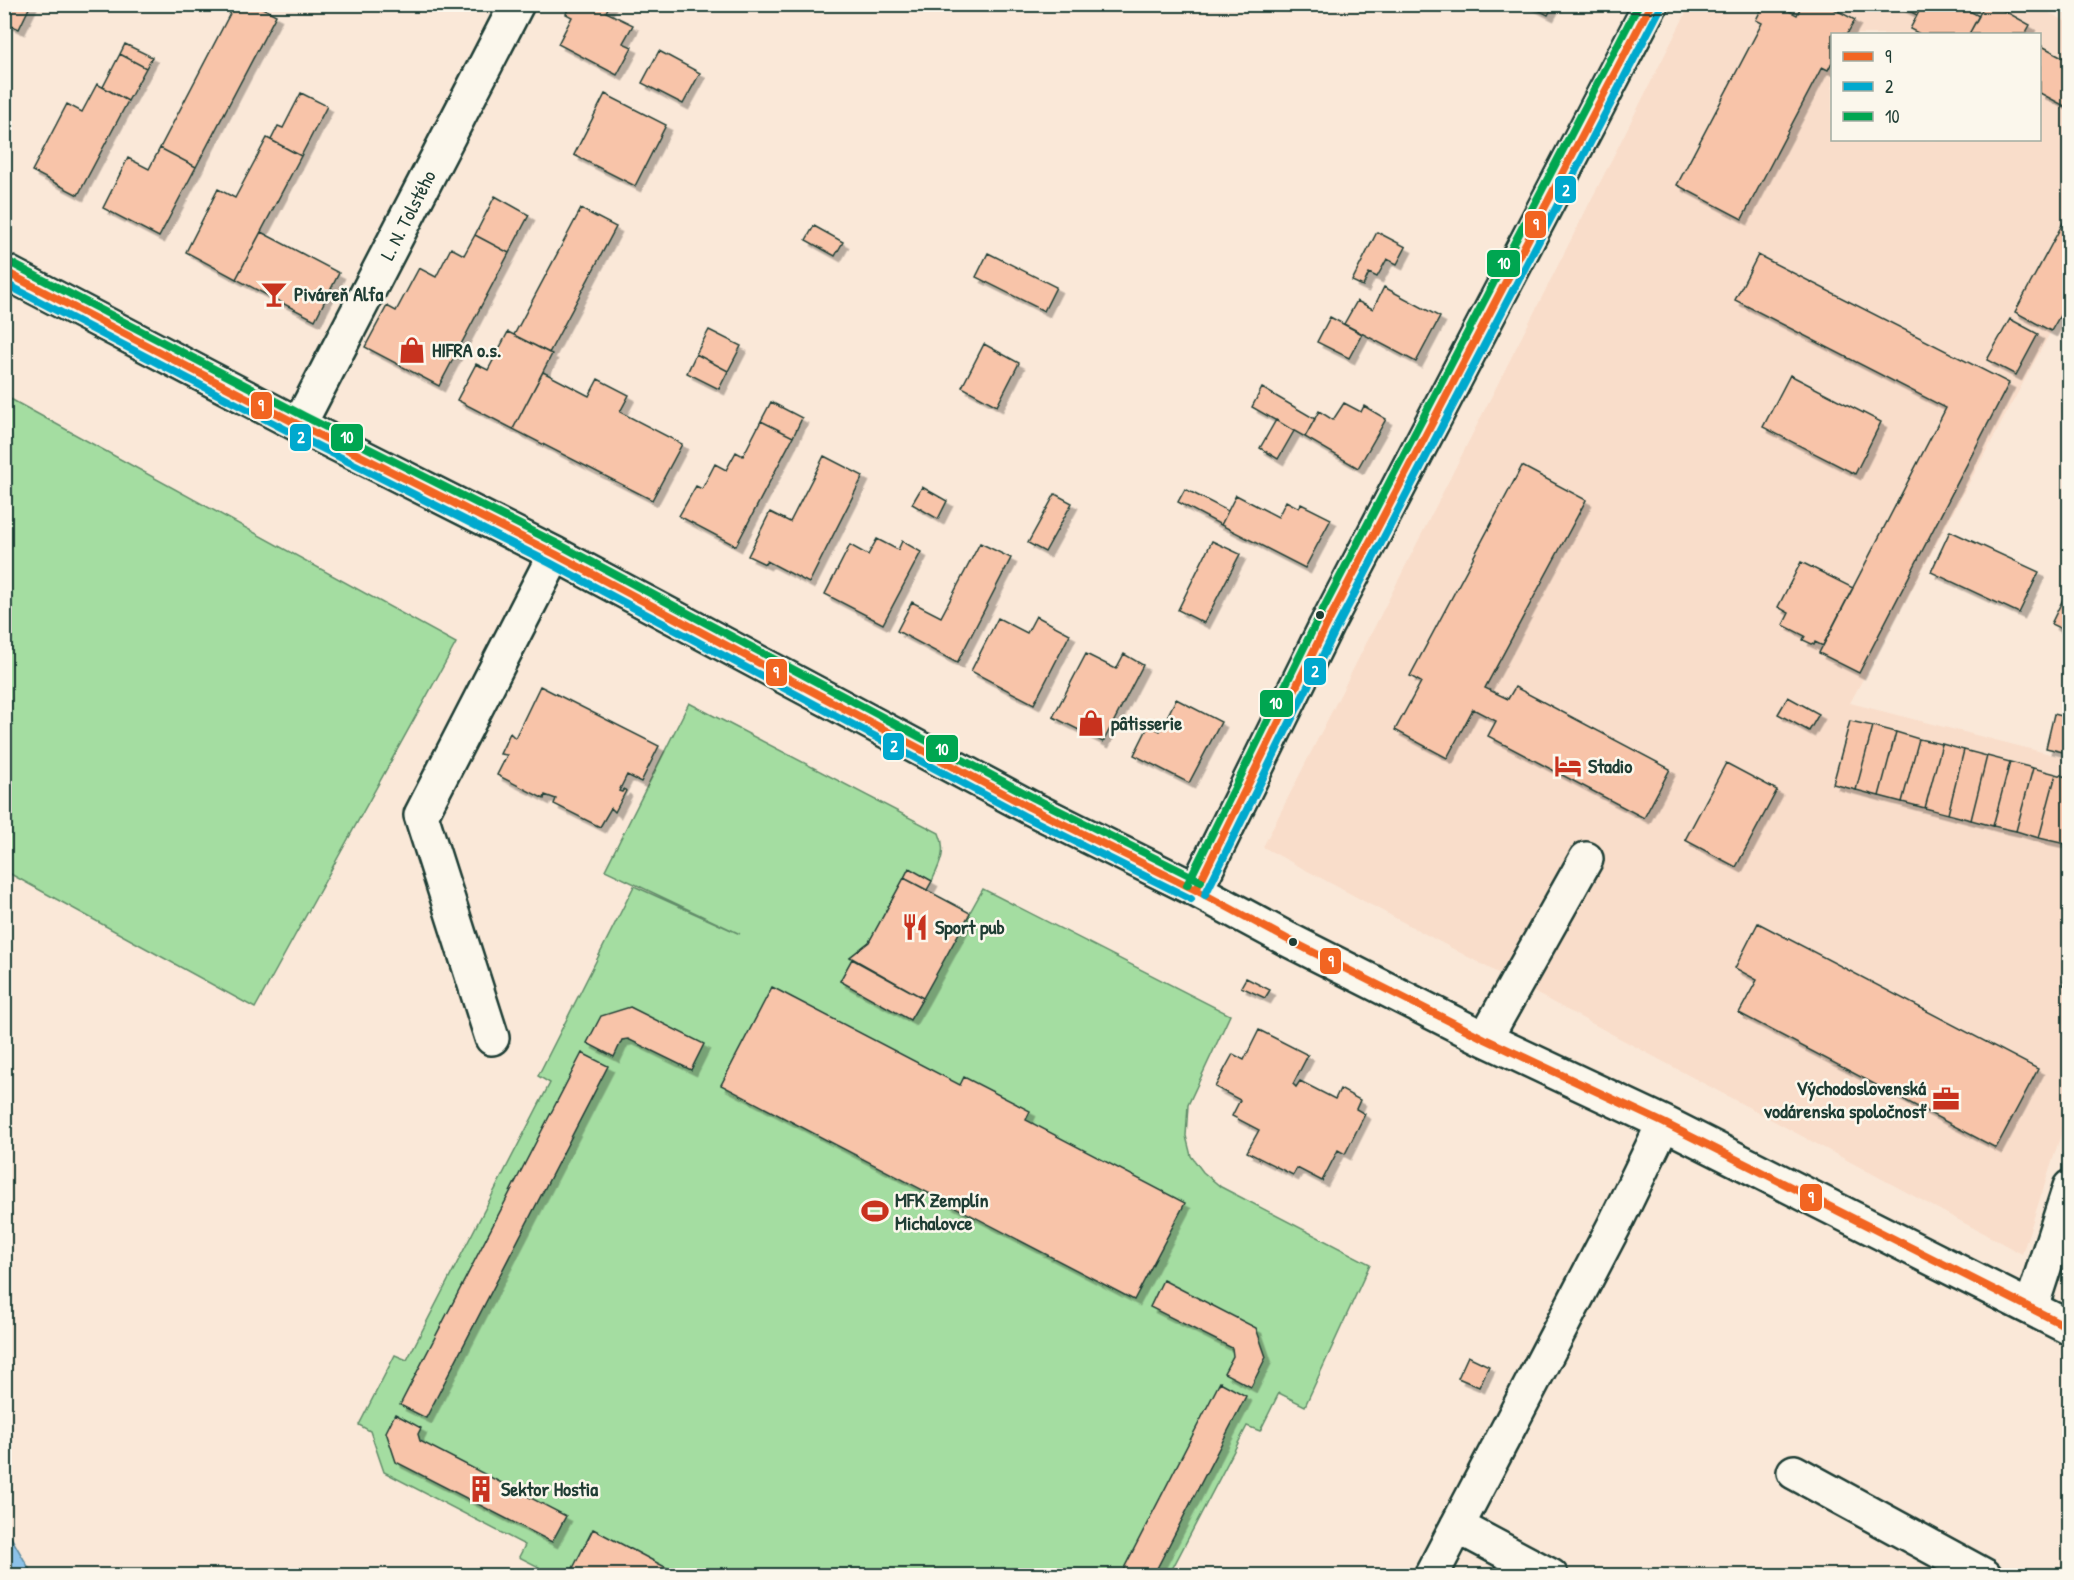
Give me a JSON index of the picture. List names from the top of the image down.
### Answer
{
  "streets": {
    "street": ["L. N. Tolstého"]
  },
  "places": {
    "bar": ["Piváreň Alfa"],
    "shop": ["HIFRA o.s.", "pâtisserie"],
    "hotel": ["Stadio"],
    "restaurant": ["Sport pub"],
    "office": ["Východoslovenská vodárenska spoločnosť"],
    "sports": ["MFK Zemplín Michalovce"],
    "building": ["Sektor Hostia"]
  },
  "lines": ["transit line 9", "transit line 10", "transit line 2"],
  "legend": ["9", "2", "10"]
}
